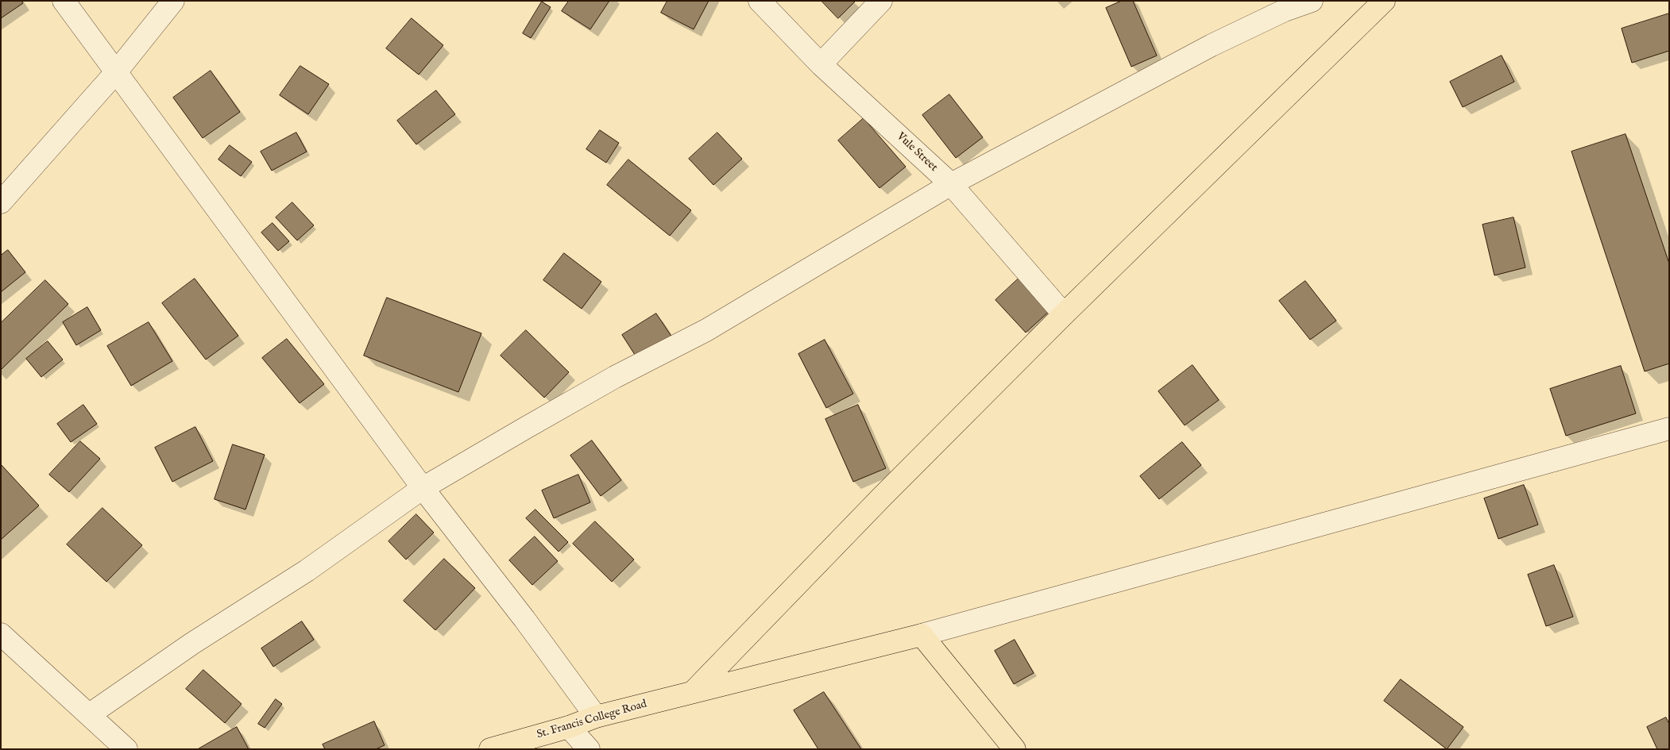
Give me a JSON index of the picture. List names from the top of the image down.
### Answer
{
  "streets": {
    "main road": ["St. Francis College Road"],
    "street": ["Vule Street"]
  }
}
